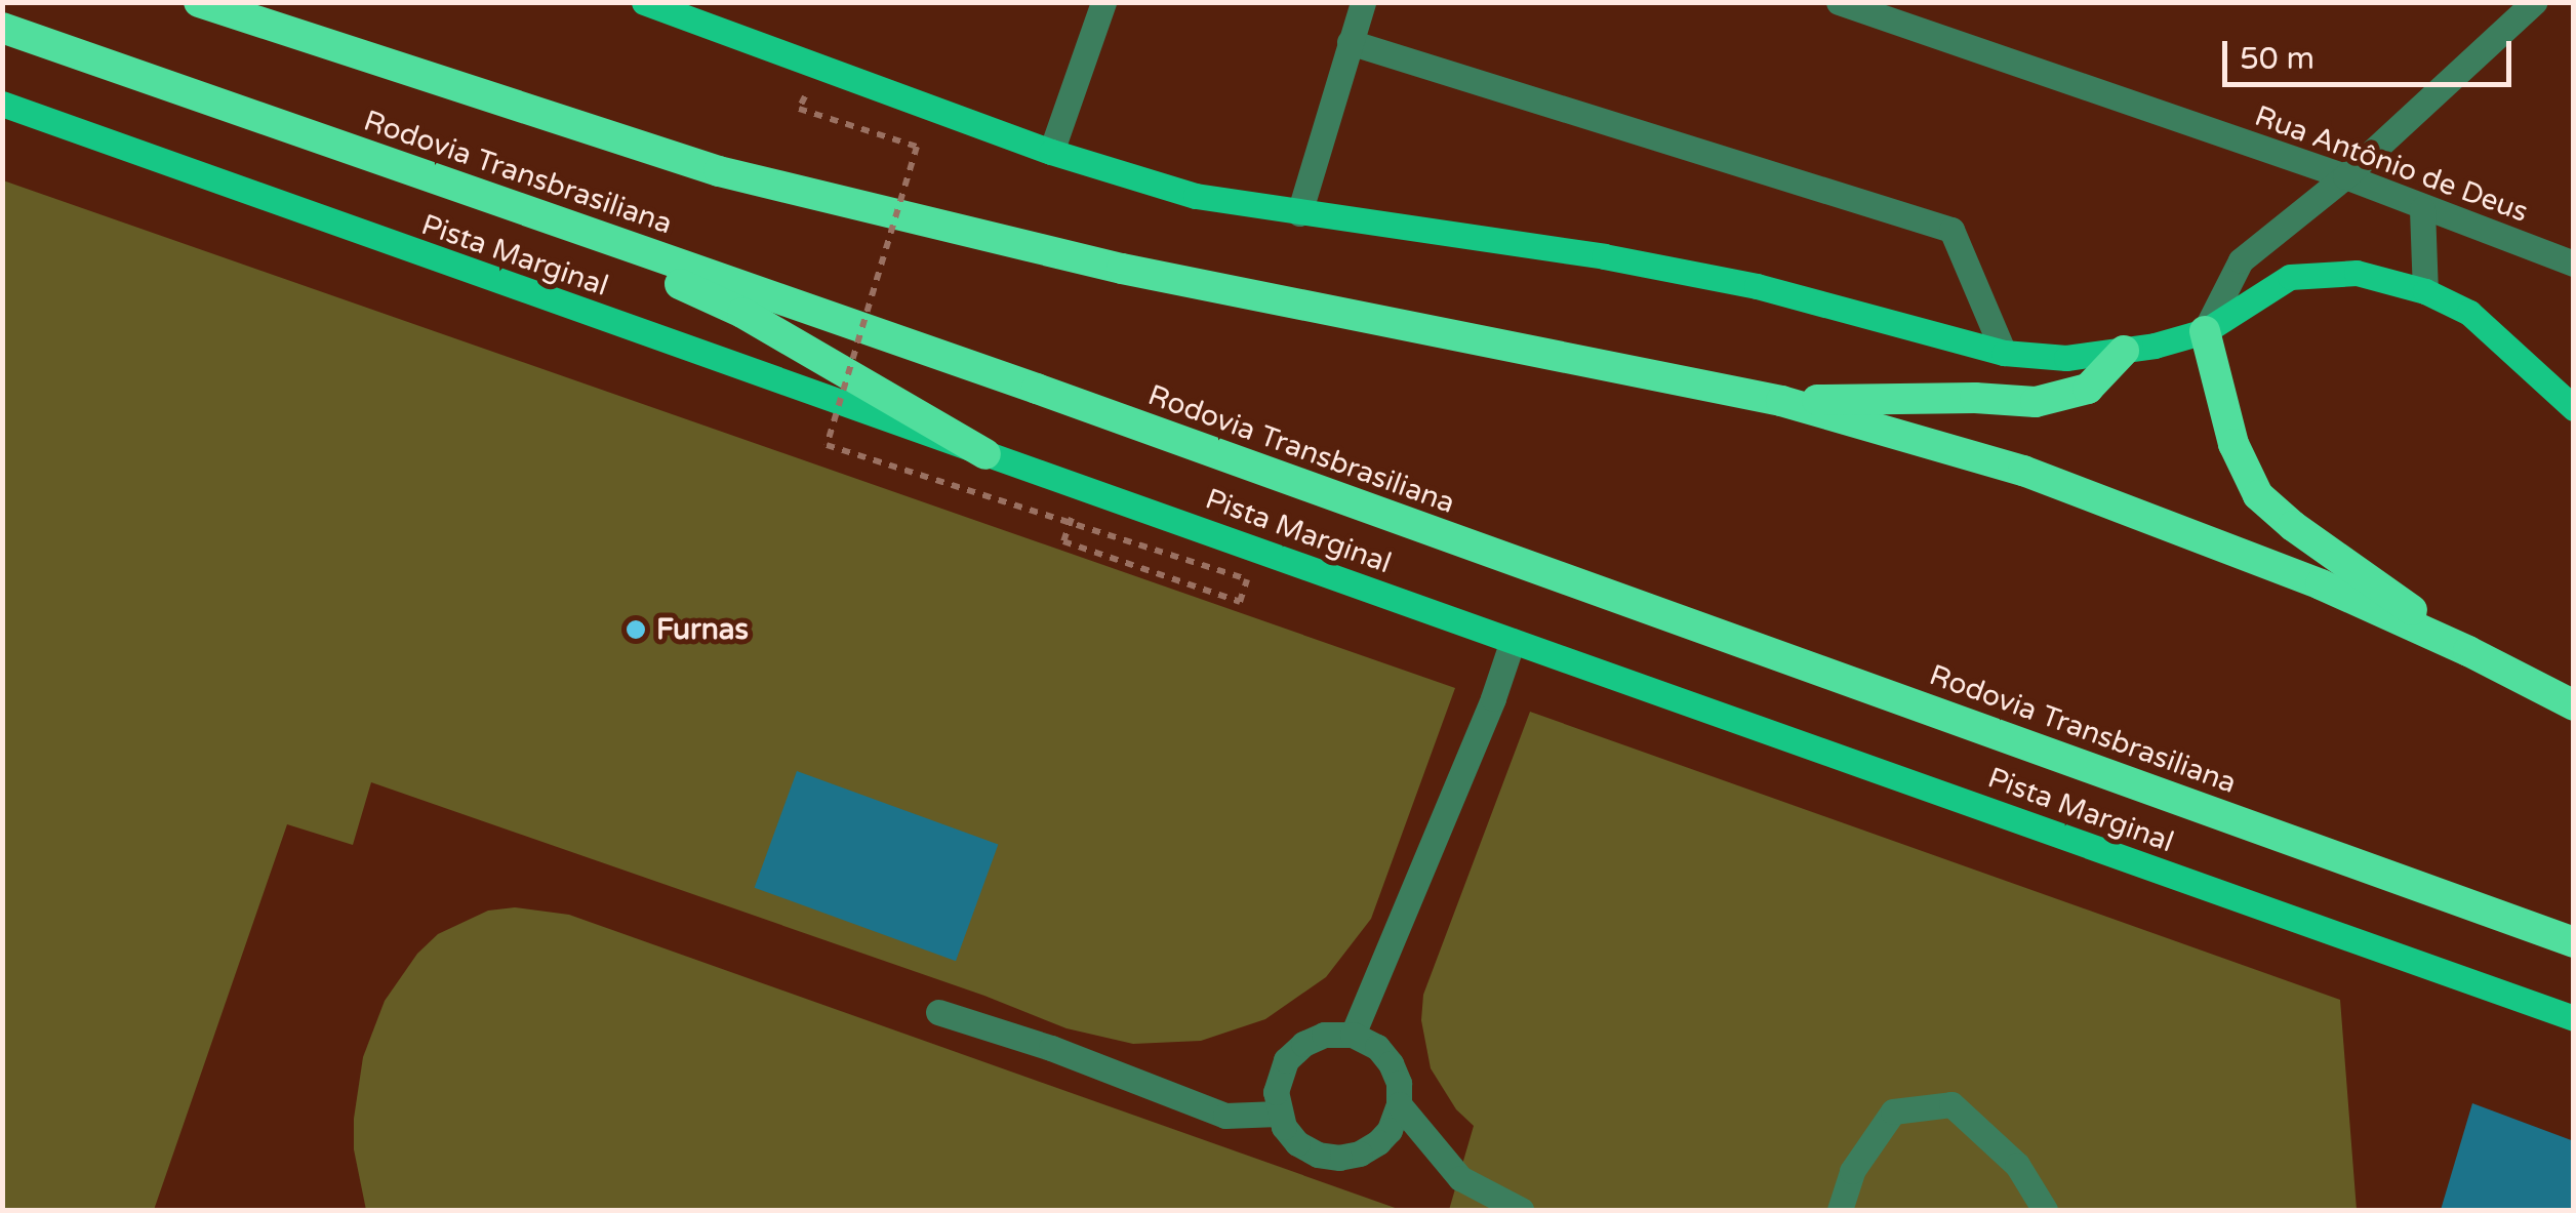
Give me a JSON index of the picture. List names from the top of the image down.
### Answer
{
  "streets": {
    "highway": ["Rodovia Transbrasiliana"],
    "main road": ["Pista Marginal"],
    "street": ["Rua Antônio de Deus"]
  },
  "places": ["Furnas"],
  "scale_bar": "50 m"
}
